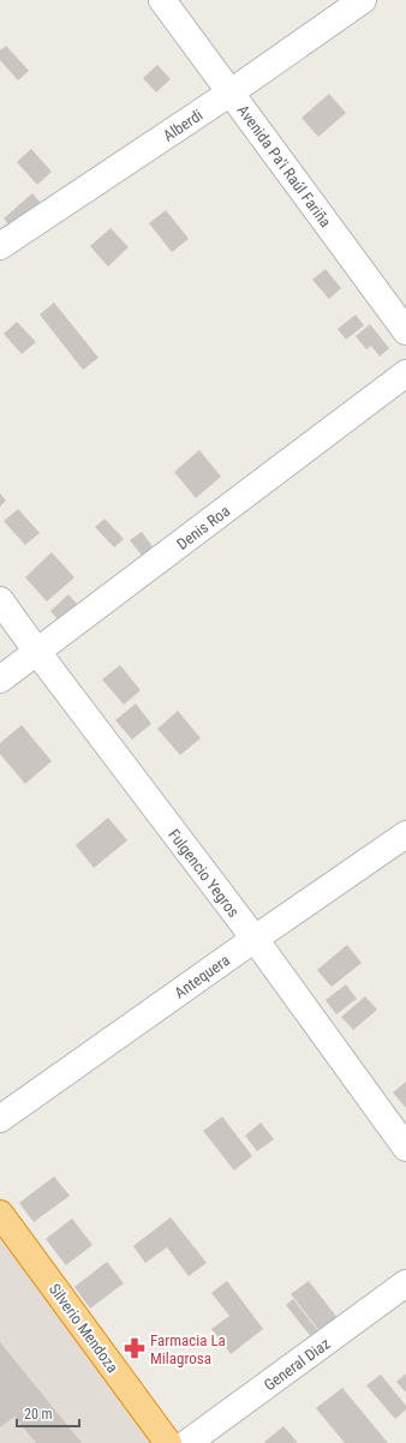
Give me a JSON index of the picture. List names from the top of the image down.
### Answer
{
  "streets": {
    "highway": ["Silverio Mendoza"],
    "street": [
      "Alberdi",
      "Avenida Pa'i Raúl Fariña",
      "Denis Roa",
      "Fulgencio Yegros",
      "Antequera",
      "General Diaz"
    ]
  },
  "crossings": [
    ["Alberdi", "Avenida Pa'i Raúl Fariña"],
    ["Denis Roa", "Fulgencio Yegros"],
    ["Fulgencio Yegros", "Antequera"]
  ],
  "places": {
    "pharmacy": ["Farmacia La Milagrosa"]
  },
  "scale_bar": "20 m"
}
